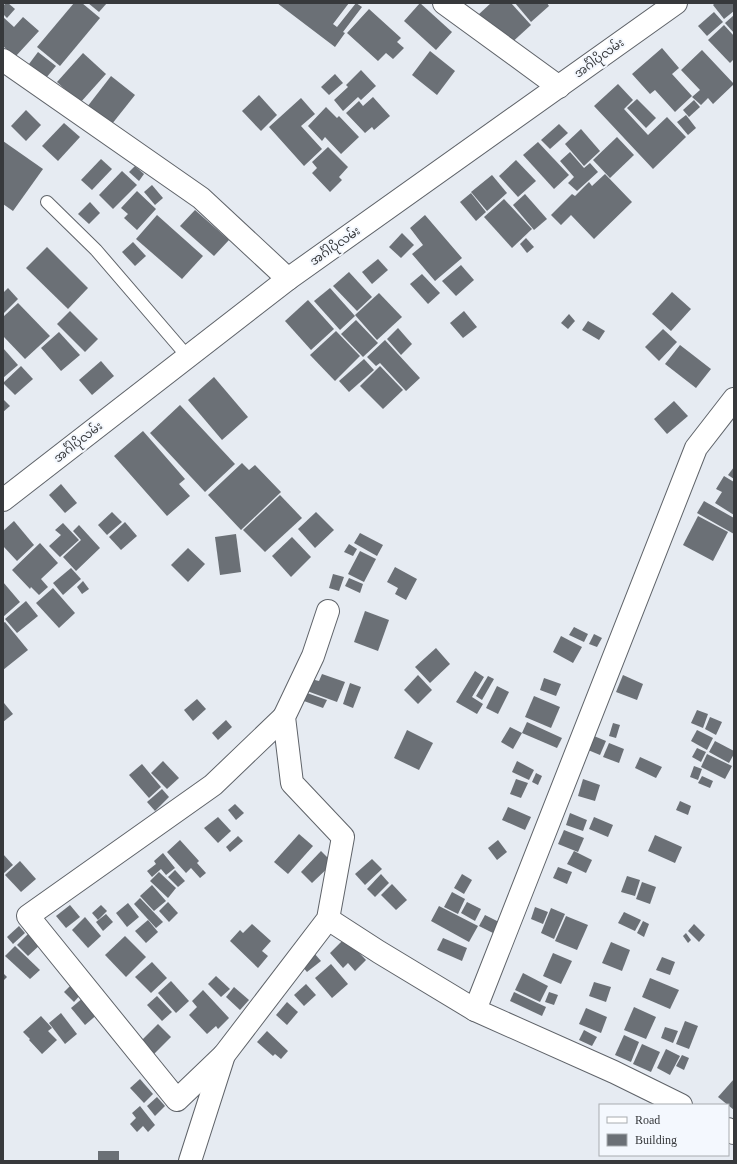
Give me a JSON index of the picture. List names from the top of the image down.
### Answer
{
  "streets": {
    "street": ["အင်္ဂါပိုလမ်း"]
  },
  "legend": ["Road", "Building"]
}
